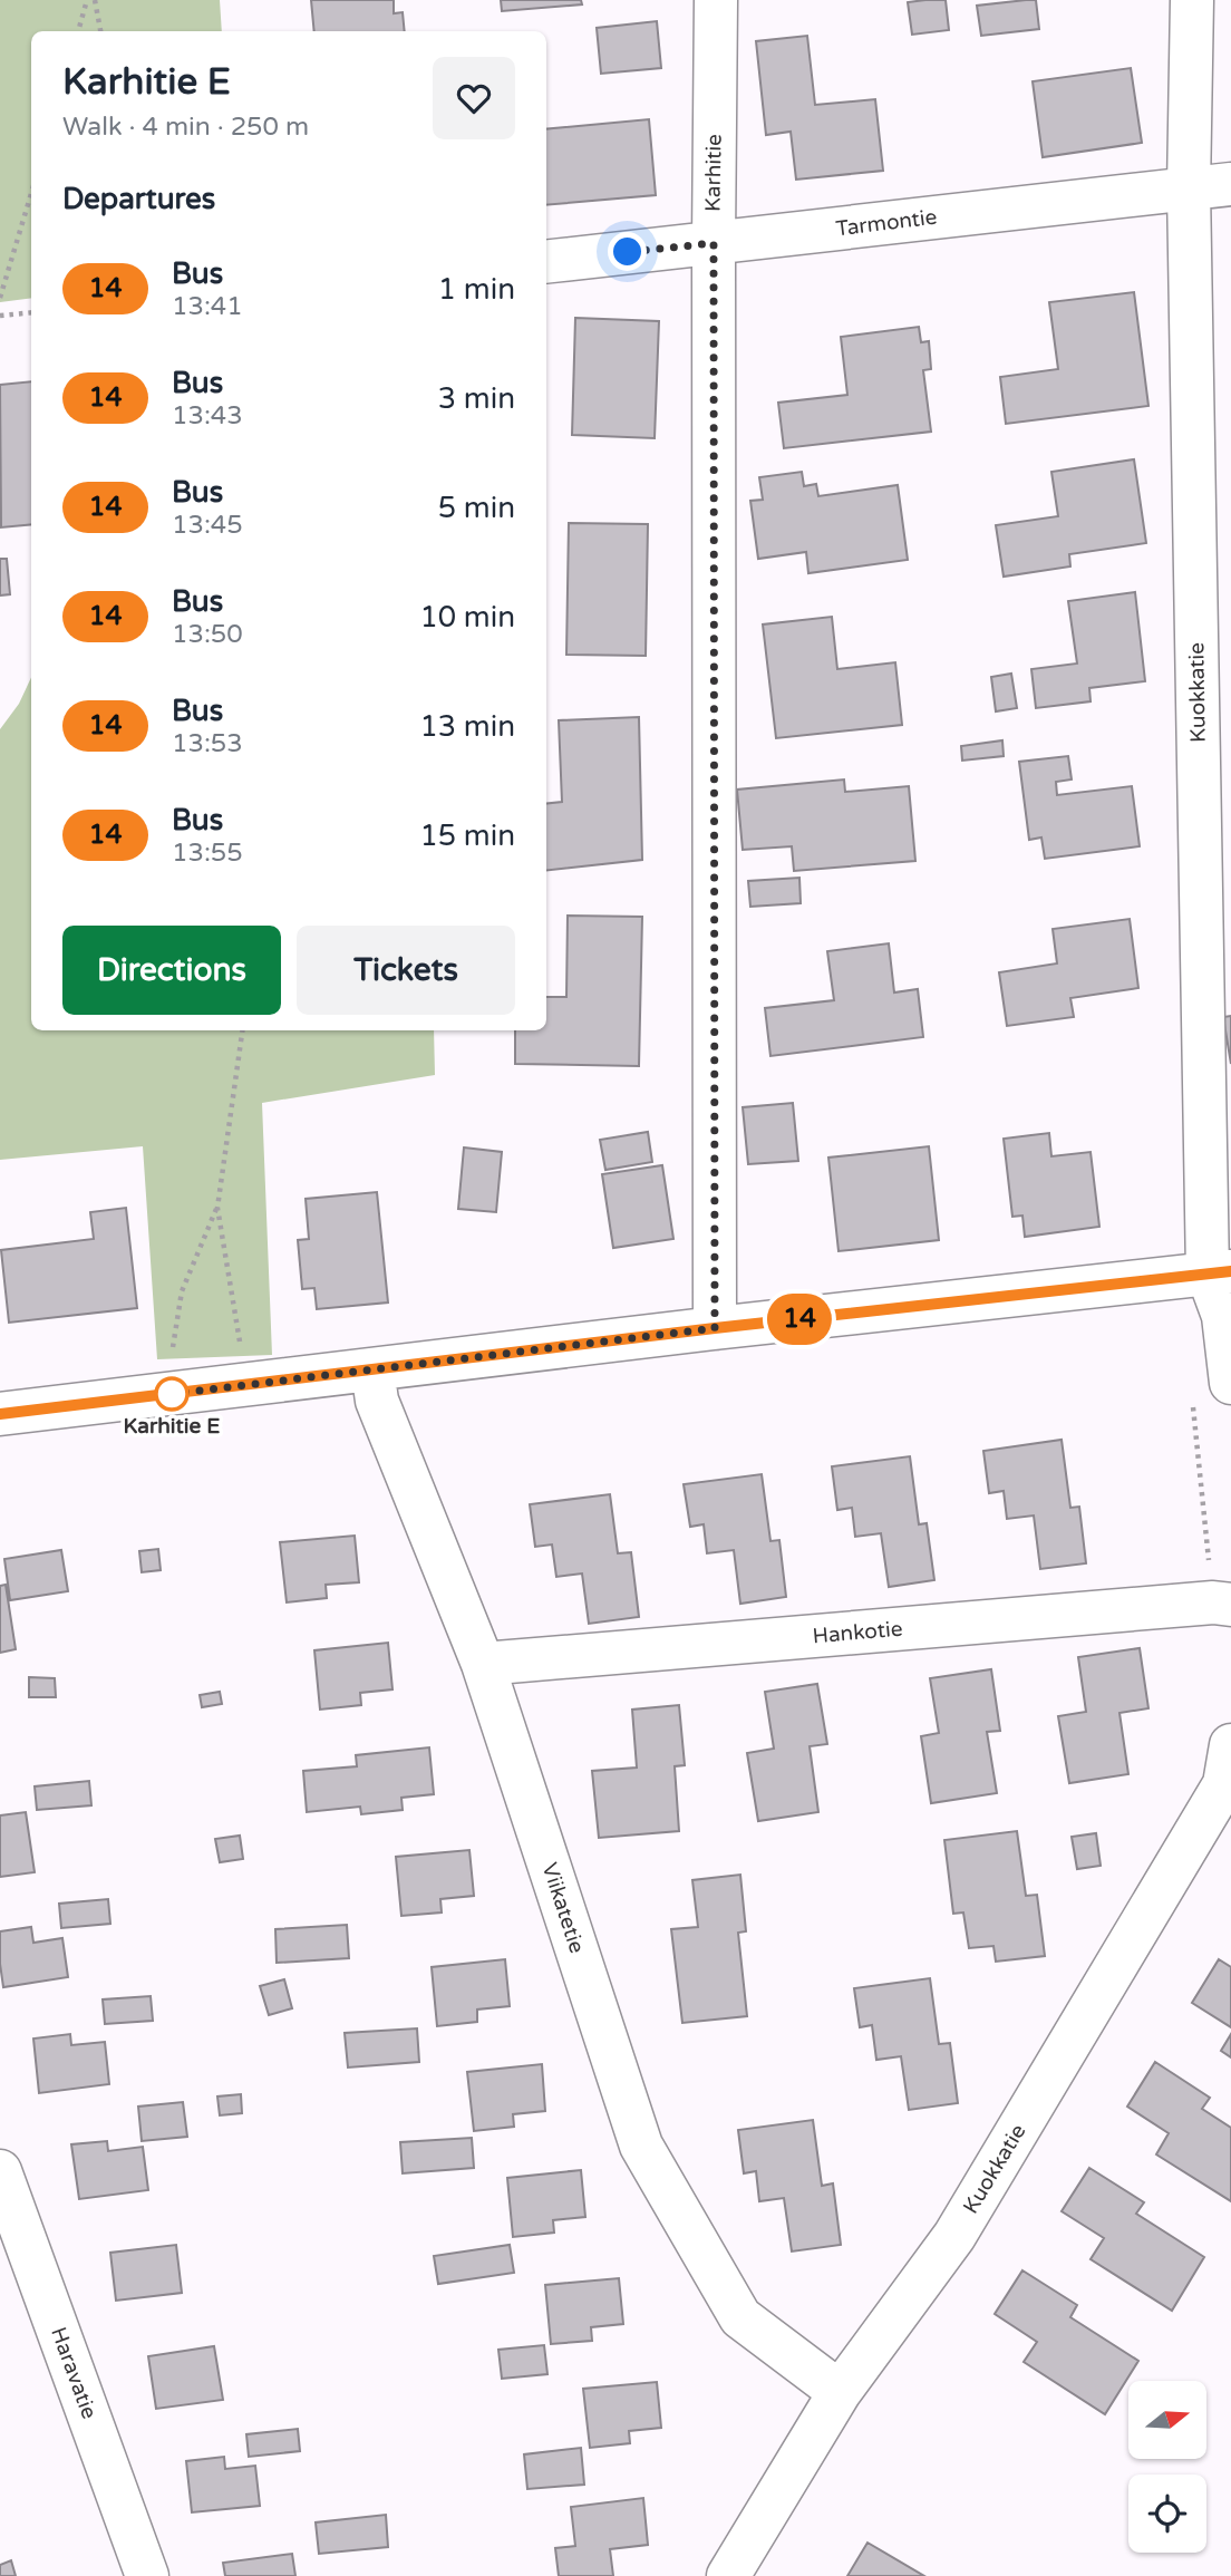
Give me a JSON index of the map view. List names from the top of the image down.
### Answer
{
  "streets": {
    "street": [
      "Karhitie",
      "Tarmontie",
      "Kuokkatie",
      "Hankotie",
      "Viikatetie",
      "Haravatie"
    ]
  },
  "crossings": [
    ["Karhitie", "Tarmontie"],
    ["Tarmontie", "Kuokkatie"],
    ["Kuokkatie", "Viikatetie"],
    ["Hankotie", "Viikatetie"]
  ],
  "places": ["Karhitie E"],
  "lines": ["bus line 14"],
  "north": "right",
  "page": {
    "on_map": "14",
    "heading": [
      ["Karhitie E", "Walk · 4 min · 250 m"],
      "Departures"
    ],
    "list": [
      {
        "mark": "14",
        "name": "Bus",
        "note": "13:41",
        "value": "1 min"
      },
      {
        "mark": "14",
        "name": "Bus",
        "note": "13:43",
        "value": "3 min"
      },
      {
        "mark": "14",
        "name": "Bus",
        "note": "13:45",
        "value": "5 min"
      },
      {
        "mark": "14",
        "name": "Bus",
        "note": "13:50",
        "value": "10 min"
      },
      {
        "mark": "14",
        "name": "Bus",
        "note": "13:53",
        "value": "13 min"
      },
      {
        "mark": "14",
        "name": "Bus",
        "note": "13:55",
        "value": "15 min"
      }
    ],
    "buttons": ["Directions", "Tickets"]
  }
}
